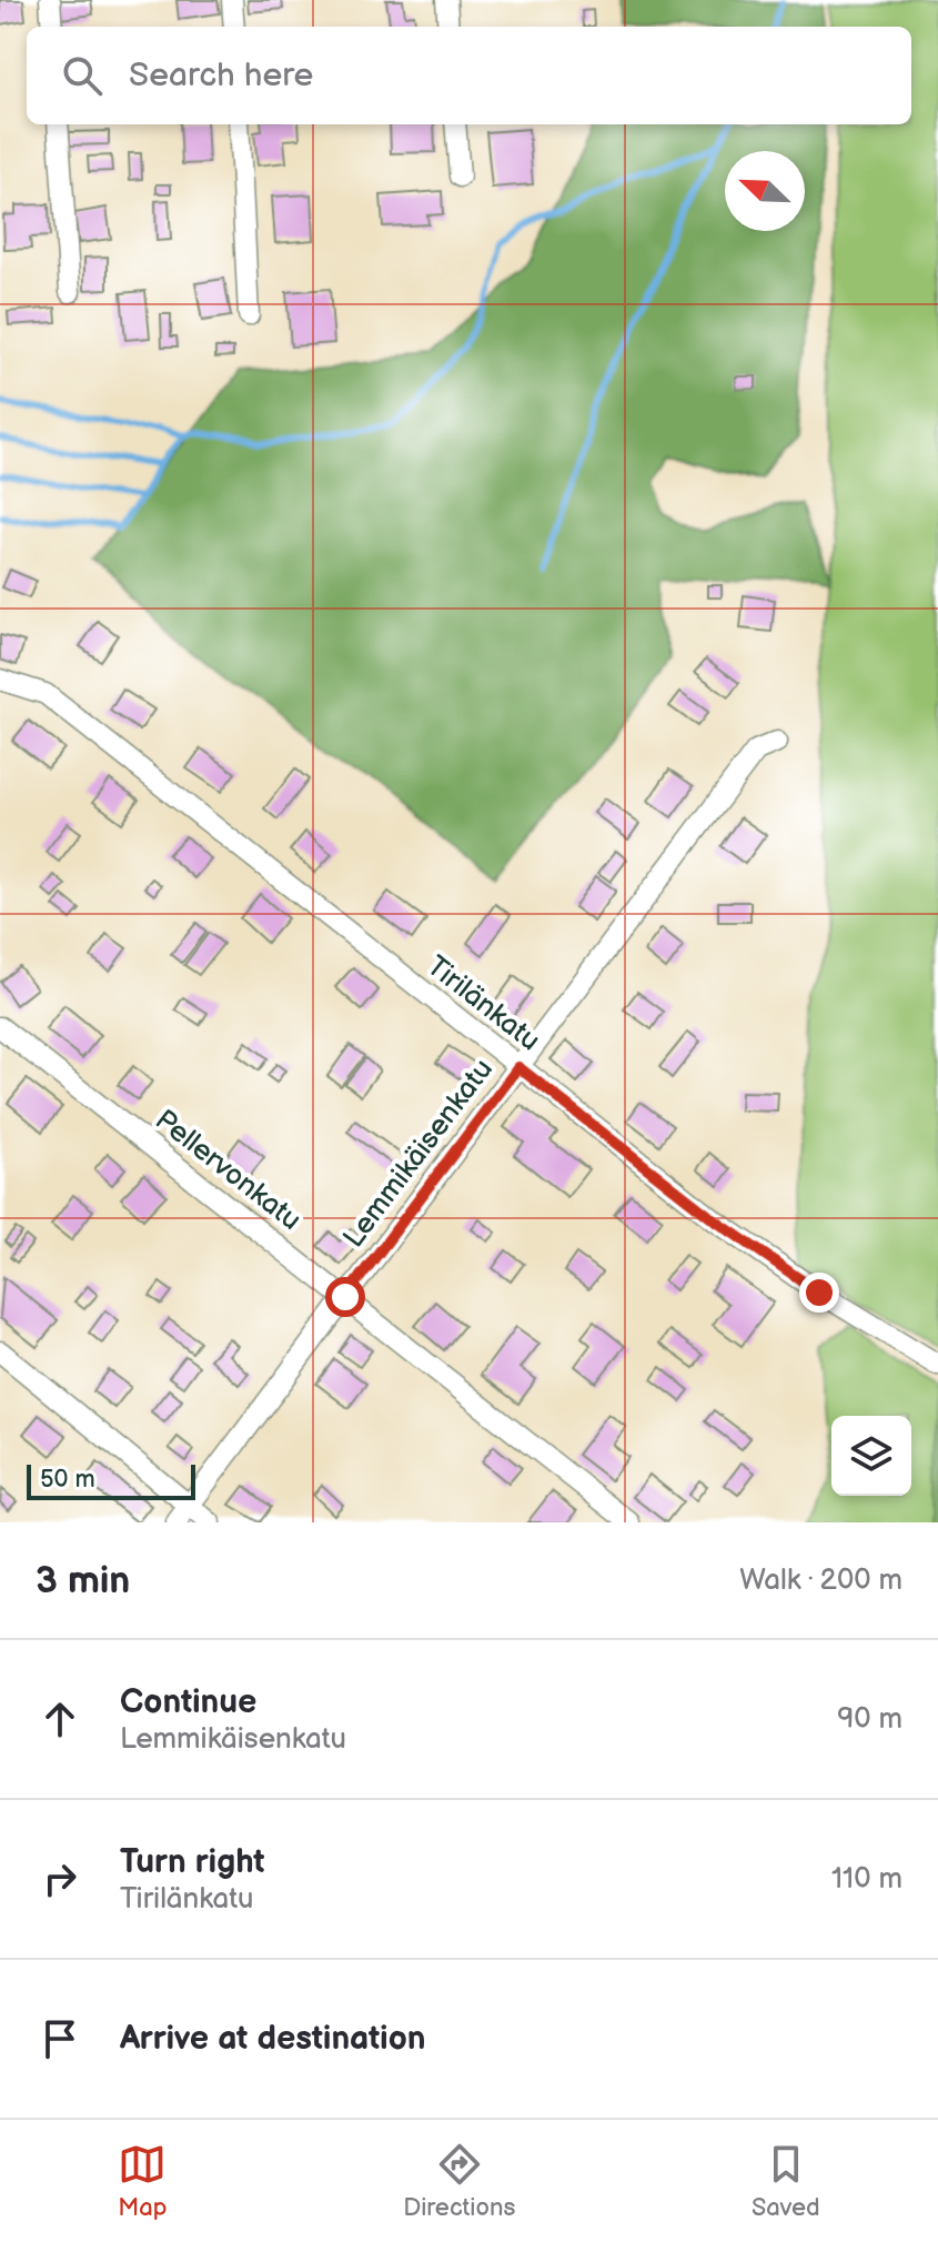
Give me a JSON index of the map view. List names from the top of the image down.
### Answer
{
  "streets": {
    "street": ["Tirilänkatu", "Lemmikäisenkatu", "Pellervonkatu"]
  },
  "crossings": [
    ["Tirilänkatu", "Lemmikäisenkatu"],
    ["Lemmikäisenkatu", "Pellervonkatu"]
  ],
  "scale_bar": "50 m",
  "north": "top left",
  "page": {
    "search": "Search here",
    "scale": "50 m",
    "heading": ["3 min", "Walk · 200 m"],
    "list": [
      ["Continue", "Lemmikäisenkatu", "90 m"],
      ["Turn right", "Tirilänkatu", "110 m"],
      "Arrive at destination"
    ],
    "nav": ["Map", "Directions", "Saved"]
  }
}
